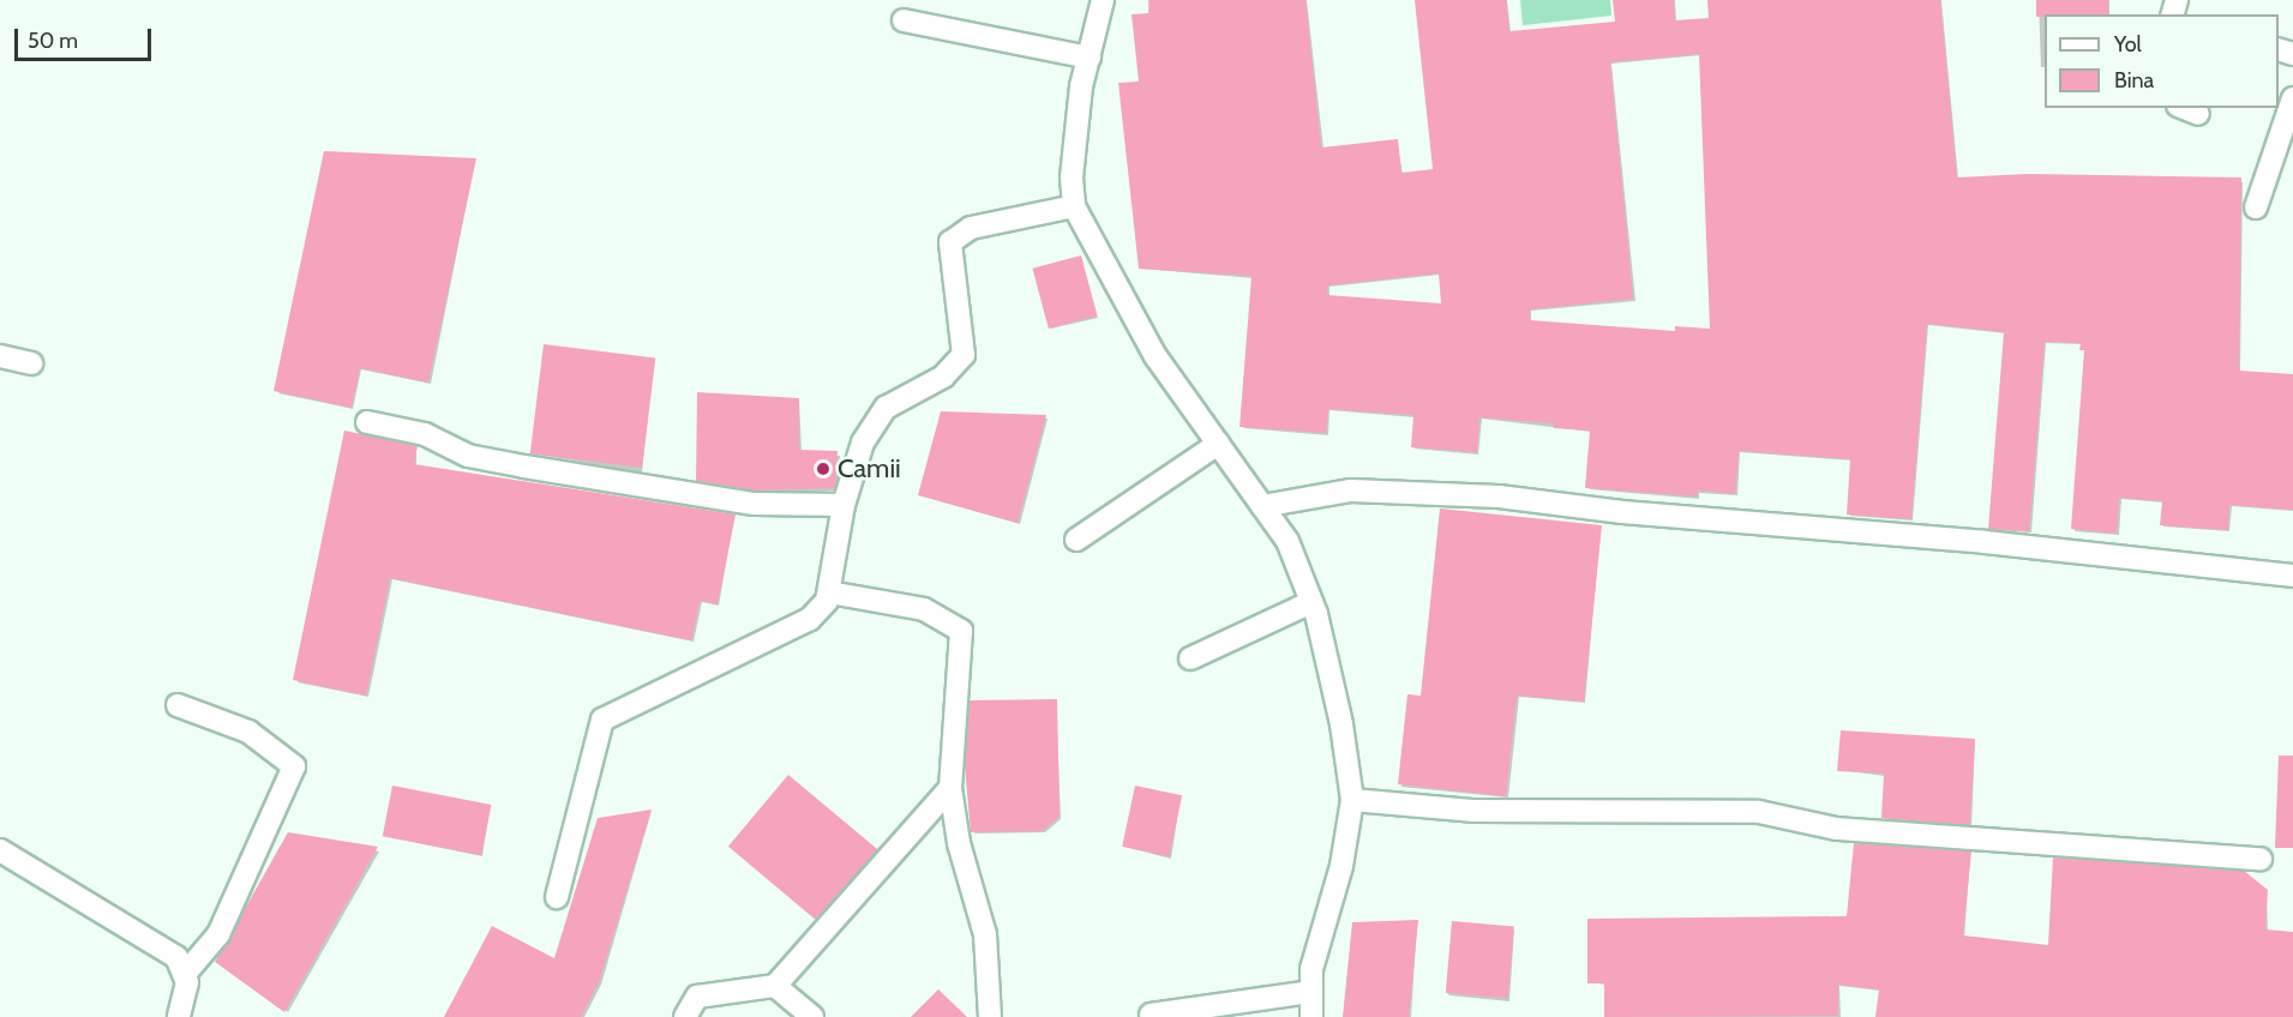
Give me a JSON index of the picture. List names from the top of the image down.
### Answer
{
  "places": ["Camii"],
  "legend": ["Yol", "Bina"],
  "scale_bar": "50 m"
}
